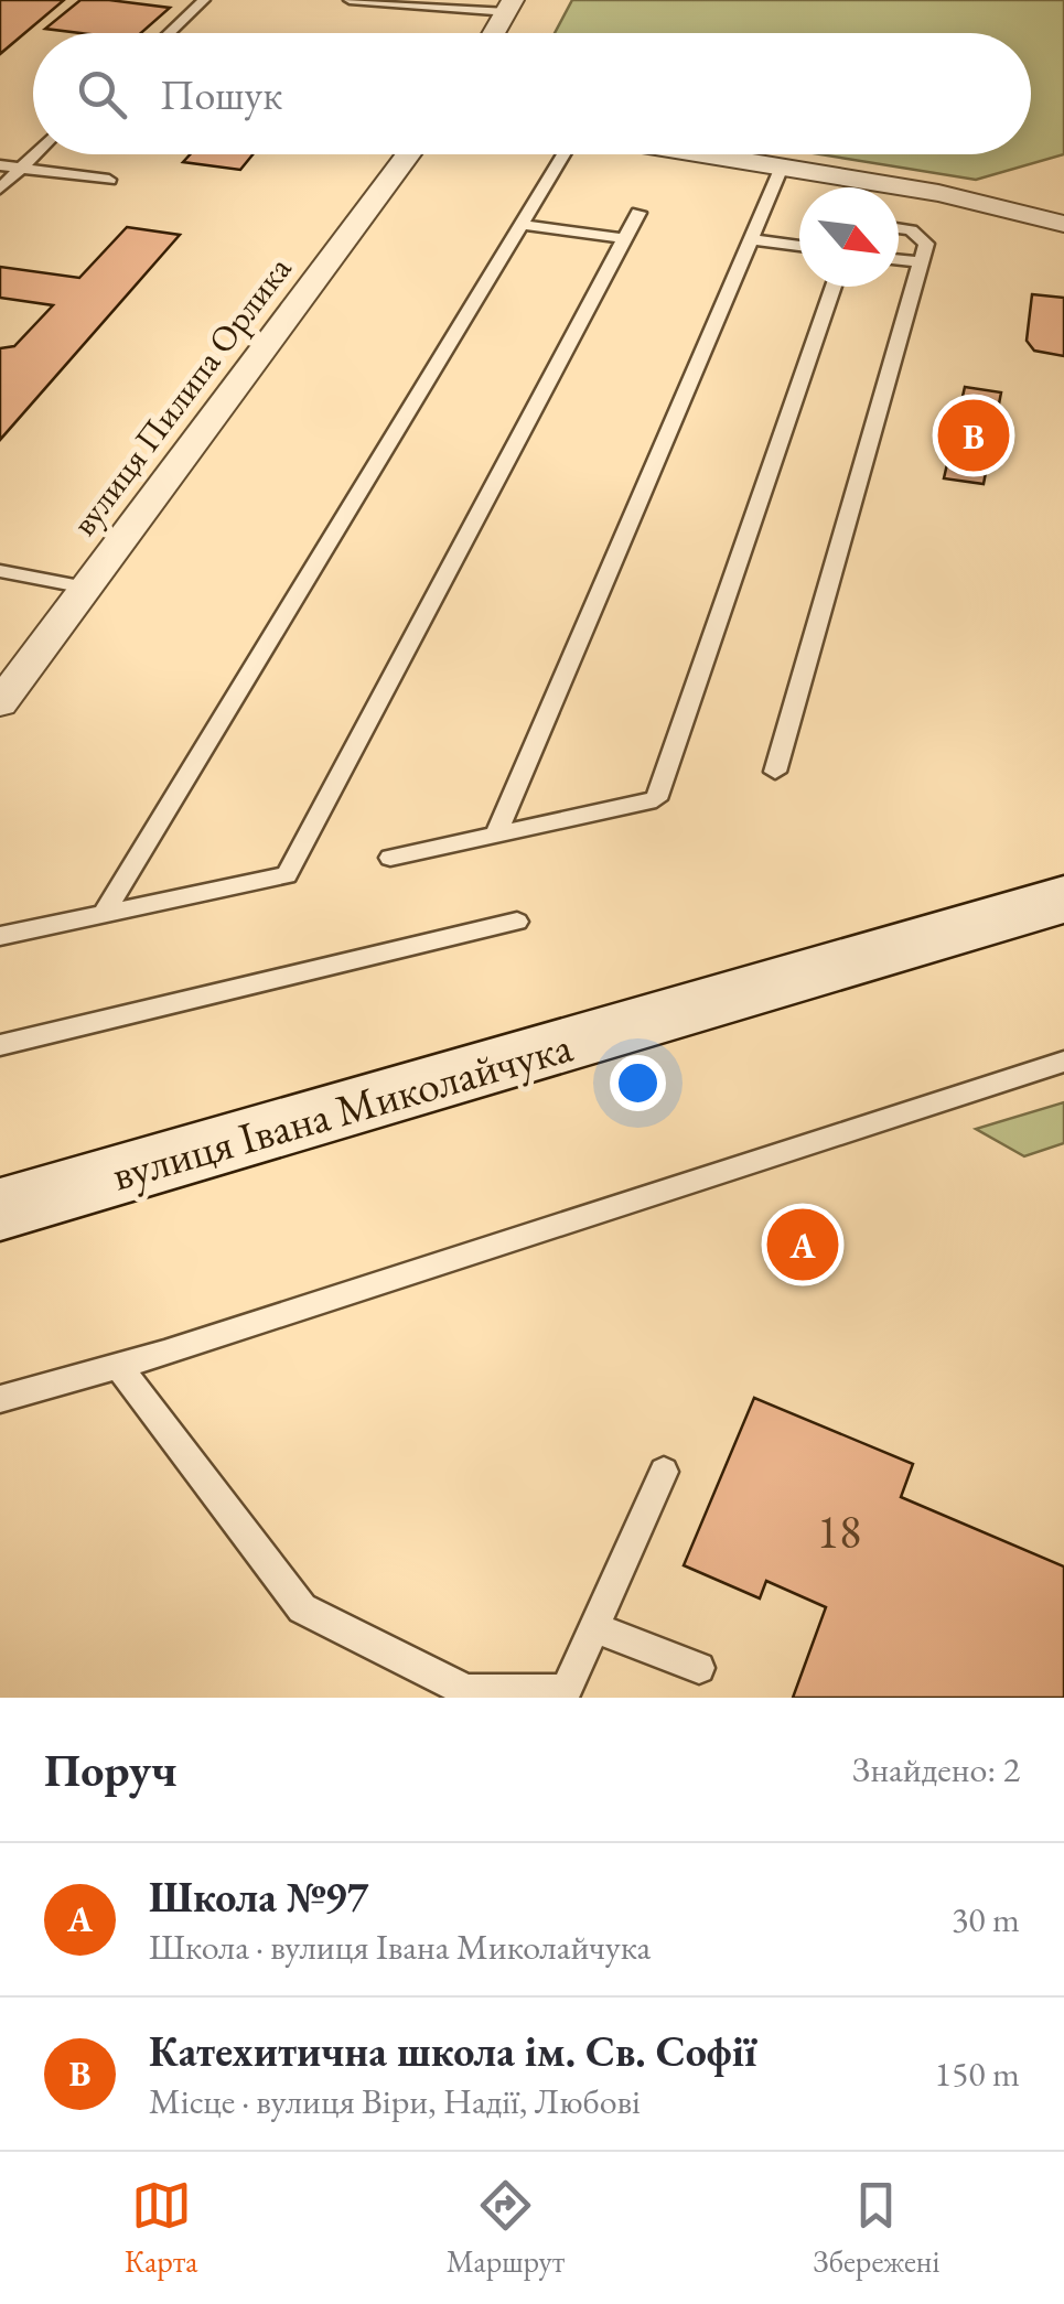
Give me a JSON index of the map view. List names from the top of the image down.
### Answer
{
  "streets": {
    "street": ["вулиця Пилипа Орлика", "вулиця Івана Миколайчука"]
  },
  "house_numbers": ["18"],
  "north": "bottom right",
  "page": {
    "search": "Пошук",
    "pins": ["B", "A"],
    "heading": ["Поруч", "Знайдено: 2"],
    "list": [
      {
        "mark": "A",
        "name": "Школа №97",
        "note": "Школа · вулиця Івана Миколайчука",
        "value": "30 m"
      },
      {
        "mark": "B",
        "name": "Катехитична школа ім. Св. Софії",
        "note": "Місце · вулиця Віри, Надії, Любові",
        "value": "150 m"
      }
    ],
    "nav": ["Карта", "Маршрут", "Збережені"]
  }
}
